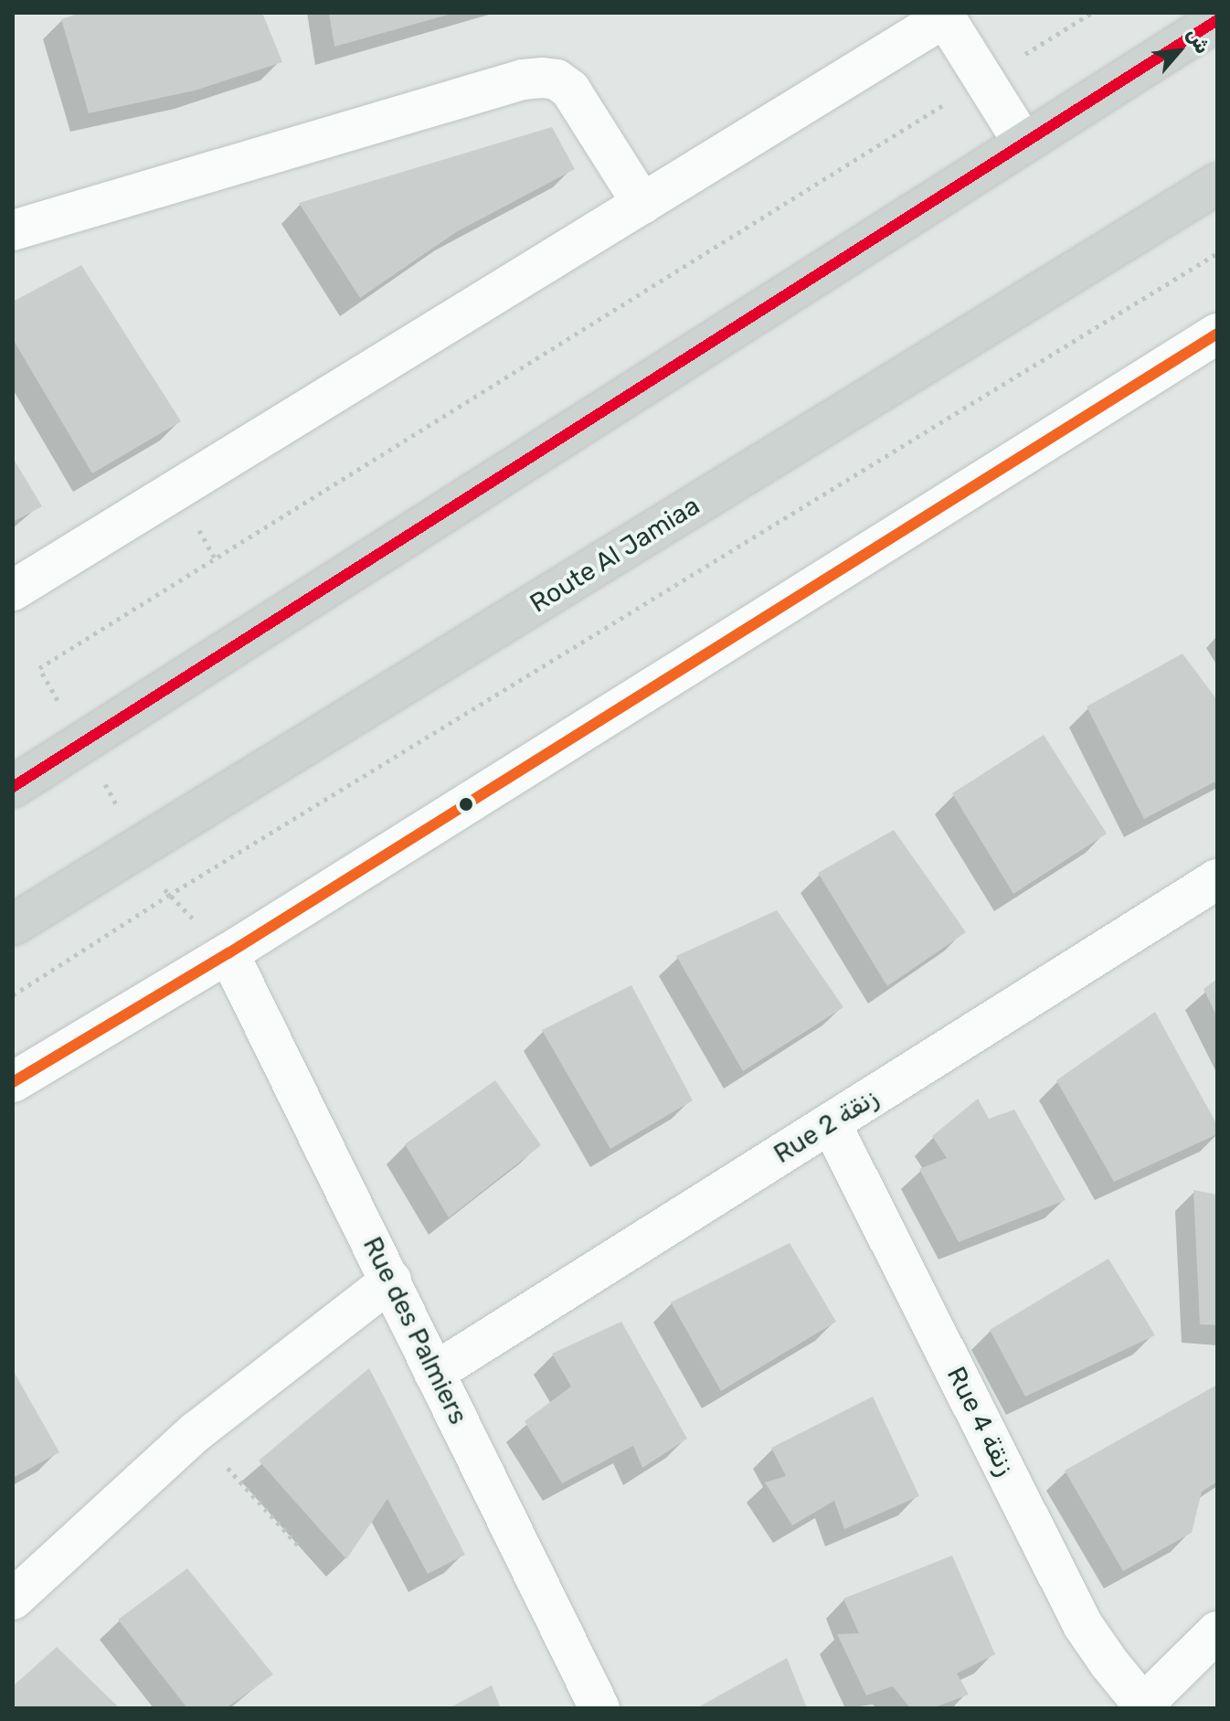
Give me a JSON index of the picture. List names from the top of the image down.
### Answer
{
  "streets": {
    "main road": ["Route Al Jamiaa"],
    "street": ["Rue 2 زنقة", "Rue des Palmiers", "Rue 4 زنقة"]
  },
  "crossings": [
    ["Rue 2 زنقة", "Rue des Palmiers"],
    ["Rue 2 زنقة", "Rue 4 زنقة"]
  ],
  "north": "top right"
}
